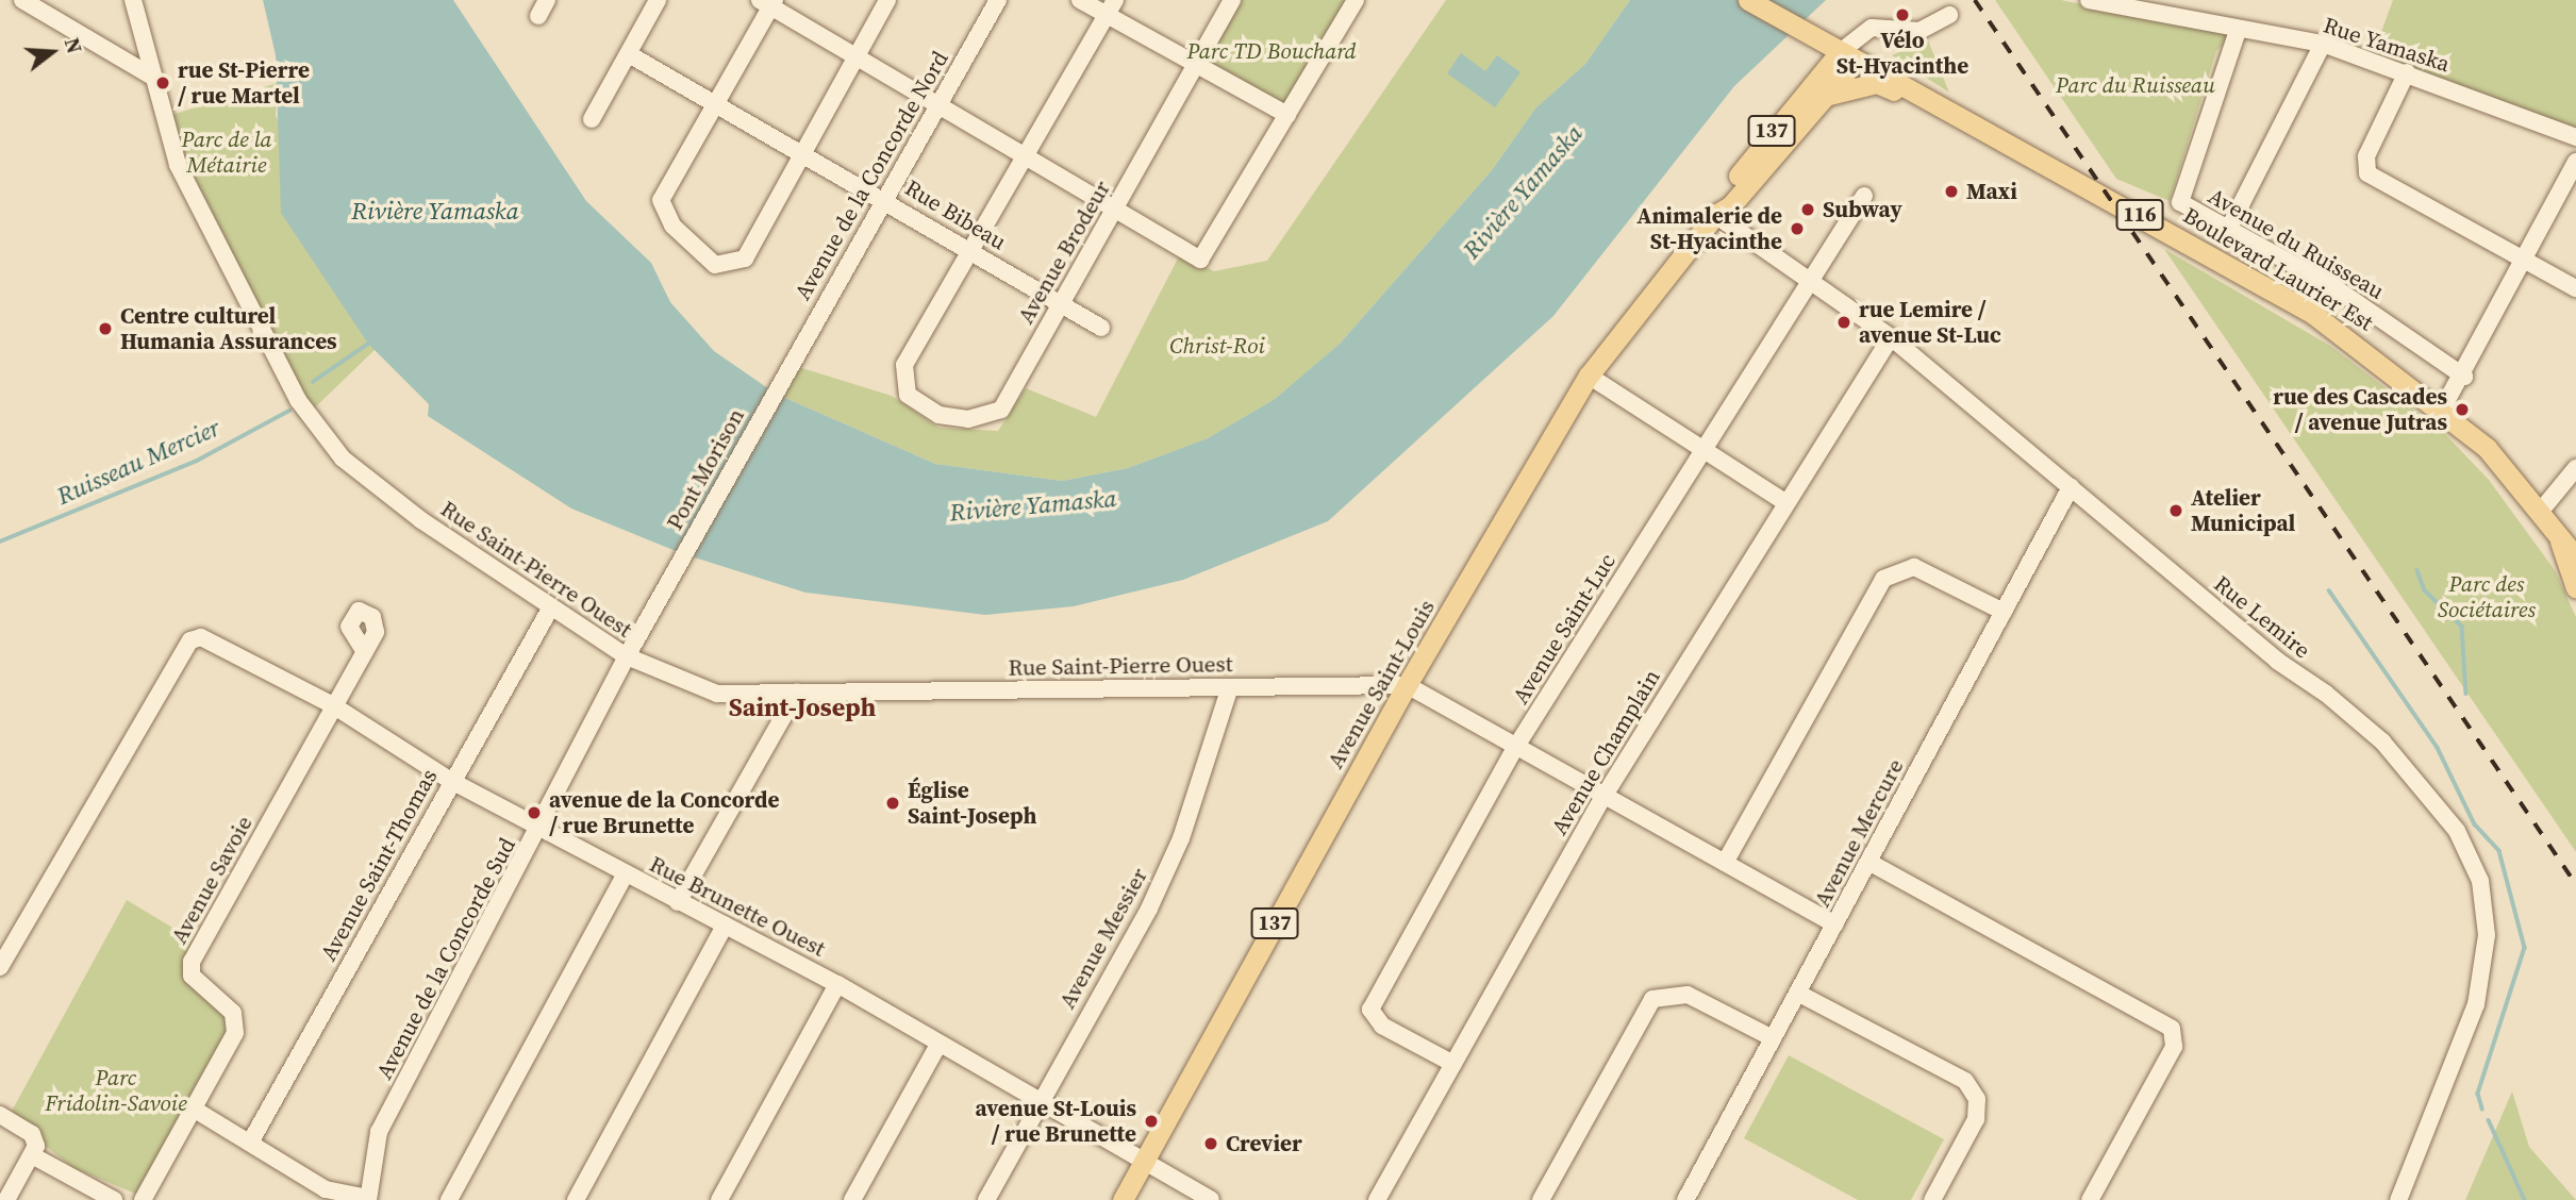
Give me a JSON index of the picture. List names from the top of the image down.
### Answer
{
  "streets": {
    "main road": [
      "137",
      "116",
      "Boulevard Laurier Est",
      "Avenue Saint-Louis"
    ],
    "street": [
      "Rue Yamaska",
      "Avenue de la Concorde Nord",
      "Rue Bibeau",
      "Avenue du Ruisseau",
      "Avenue Brodeur",
      "Pont Morison",
      "Rue Saint-Pierre Ouest",
      "Rue Lemire",
      "Avenue Saint-Luc",
      "Avenue Champlain",
      "Avenue Mercure",
      "Avenue Saint-Thomas",
      "Avenue Savoie",
      "Rue Brunette Ouest",
      "Avenue Messier",
      "Avenue de la Concorde Sud"
    ]
  },
  "crossings": [
    ["Rue Yamaska", "Avenue du Ruisseau"],
    ["Avenue de la Concorde Nord", "Rue Bibeau"],
    ["Avenue de la Concorde Nord", "Pont Morison"],
    ["Rue Bibeau", "Avenue Brodeur"],
    ["Boulevard Laurier Est", "Avenue Saint-Louis"],
    ["Pont Morison", "Avenue de la Concorde Sud"],
    ["Rue Saint-Pierre Ouest", "Avenue Saint-Louis"],
    ["Rue Saint-Pierre Ouest", "Avenue Saint-Thomas"],
    ["Rue Saint-Pierre Ouest", "Avenue Messier"],
    ["Rue Saint-Pierre Ouest", "Avenue de la Concorde Sud"],
    ["Rue Lemire", "Avenue Saint-Luc"],
    ["Rue Lemire", "Avenue Saint-Louis"],
    ["Rue Lemire", "Avenue Champlain"],
    ["Rue Lemire", "Avenue Mercure"],
    ["Avenue Saint-Luc", "Avenue Champlain"],
    ["Avenue Saint-Louis", "Rue Brunette Ouest"],
    ["Avenue Saint-Thomas", "Rue Brunette Ouest"],
    ["Avenue Savoie", "Rue Brunette Ouest"],
    ["Rue Brunette Ouest", "Avenue Messier"],
    ["Rue Brunette Ouest", "Avenue de la Concorde Sud"]
  ],
  "districts": ["Saint-Joseph"],
  "water": ["Rivière Yamaska", "Ruisseau Mercier"],
  "parks": [
    "Parc TD Bouchard",
    "Parc du Ruisseau",
    "Parc de la Métairie",
    "Christ-Roi",
    "Parc des Sociétaires",
    "Parc Fridolin-Savoie"
  ],
  "places": [
    "Vélo St-Hyacinthe",
    "rue St-Pierre / rue Martel",
    "Maxi",
    "Subway",
    "Animalerie de St-Hyacinthe",
    "rue Lemire / avenue St-Luc",
    "Centre culturel Humania Assurances",
    "rue des Cascades / avenue Jutras",
    "Atelier Municipal",
    "Église Saint-Joseph",
    "avenue de la Concorde / rue Brunette",
    "avenue St-Louis / rue Brunette",
    "Crevier"
  ],
  "north": "right"
}
